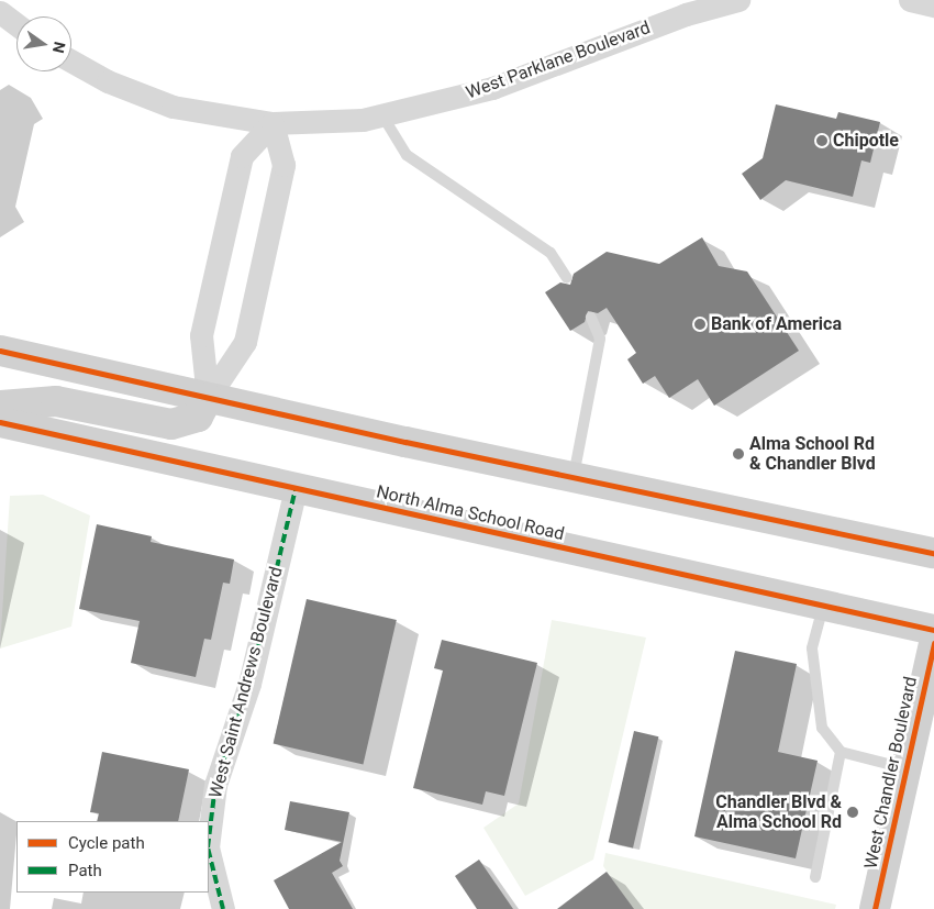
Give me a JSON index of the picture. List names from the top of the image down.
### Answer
{
  "streets": {
    "main road": ["North Alma School Road", "West Chandler Boulevard"],
    "street": ["West Parklane Boulevard", "West Saint Andrews Boulevard"]
  },
  "crossings": [
    ["North Alma School Road", "West Saint Andrews Boulevard"]
  ],
  "places": [
    "Chipotle",
    "Bank of America",
    "Alma School Rd & Chandler Blvd",
    "Chandler Blvd & Alma School Rd"
  ],
  "legend": ["Cycle path", "Path"],
  "north": "right"
}
